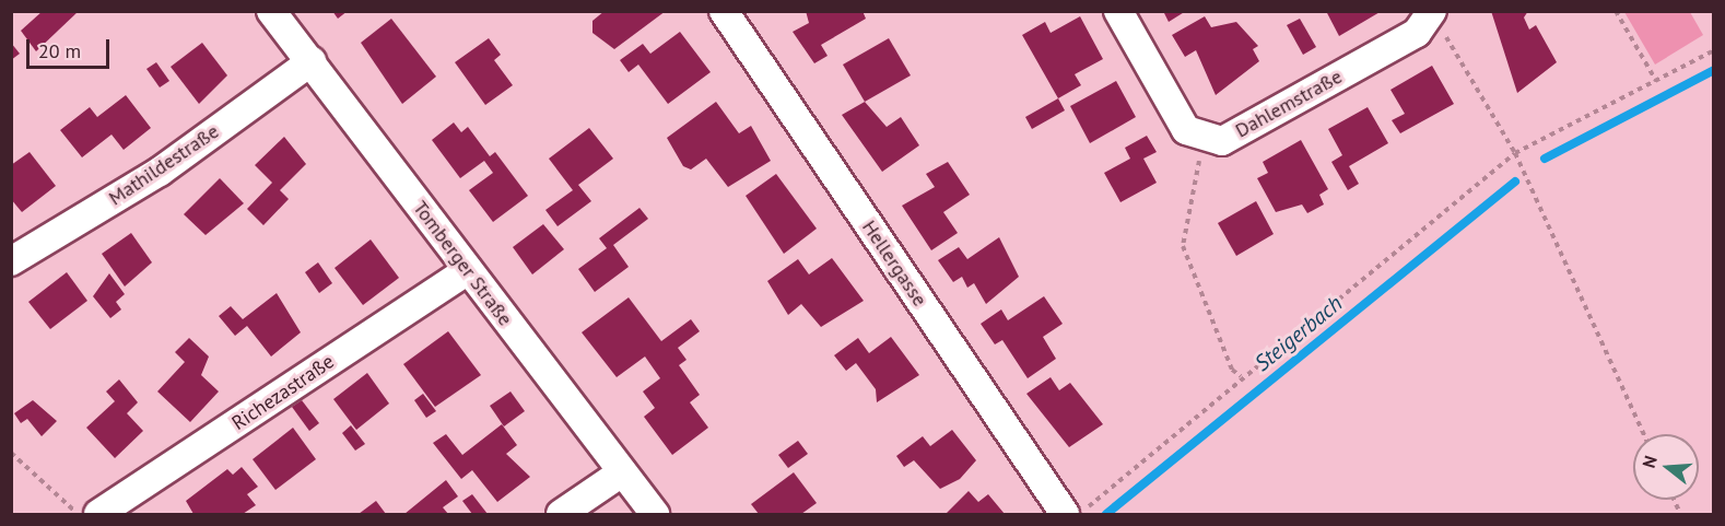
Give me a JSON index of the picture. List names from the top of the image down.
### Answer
{
  "streets": {
    "street": [
      "Dahlemstraße",
      "Mathildestraße",
      "Tomberger Straße",
      "Hellergasse",
      "Richezastraße"
    ]
  },
  "crossings": [
    ["Mathildestraße", "Tomberger Straße"],
    ["Tomberger Straße", "Richezastraße"]
  ],
  "water": ["Steigerbach"],
  "scale_bar": "20 m",
  "north": "left"
}
